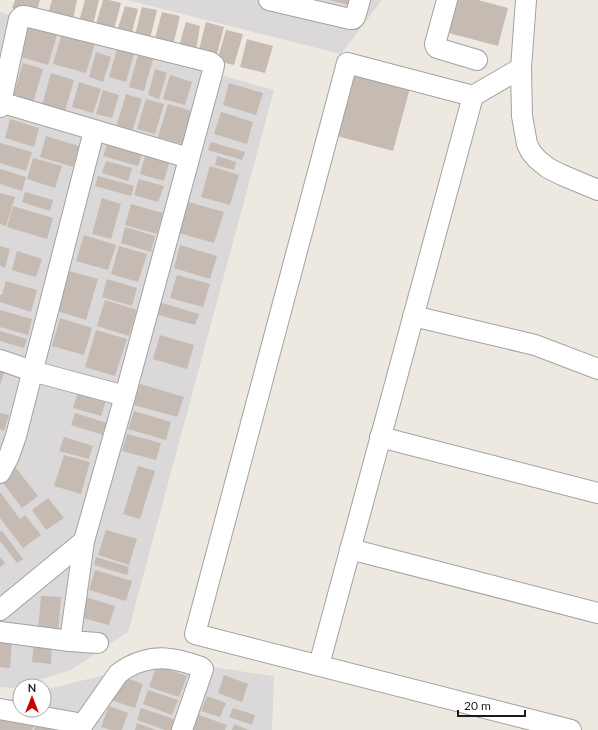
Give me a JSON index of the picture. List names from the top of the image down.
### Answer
{
  "scale_bar": "20 m",
  "north": "top"
}
